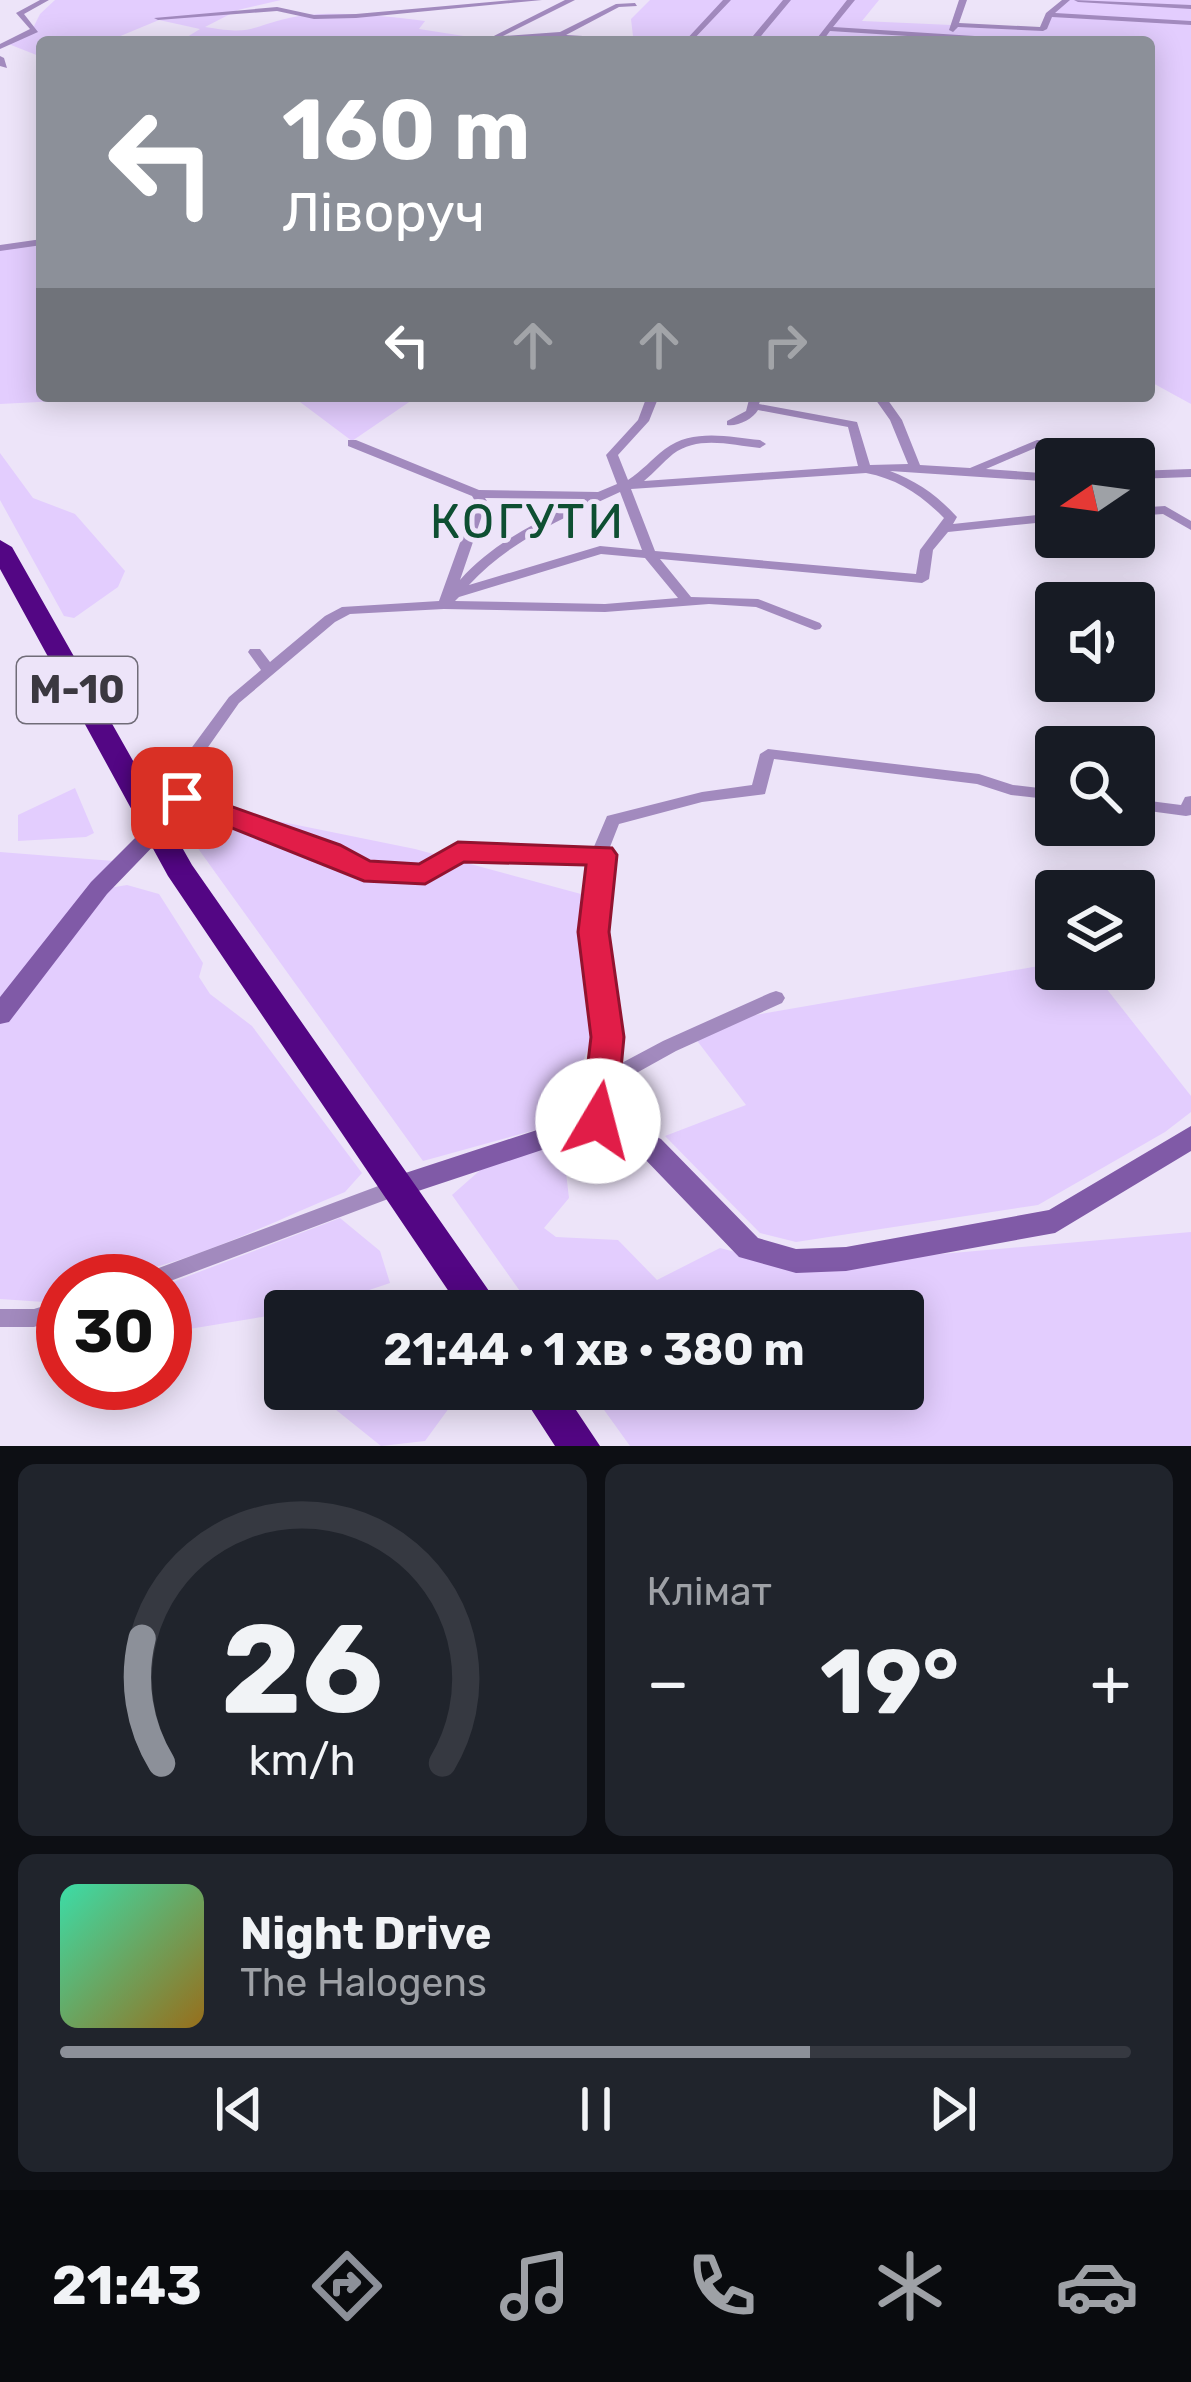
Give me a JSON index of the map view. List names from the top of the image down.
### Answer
{
  "streets": {
    "highway": ["М-10"]
  },
  "districts": ["КОГУТИ"],
  "north": "left",
  "page": {
    "turn": ["160 m", "Ліворуч"],
    "limit": "30",
    "trip": "21:44 · 1 хв · 380 m",
    "tile": "Клімат",
    "heat": ["−", "19°", "+"],
    "song": ["Night Drive", "The Halogens"],
    "tabs": "21:43",
    "gauge": ["26", "km/h"]
  }
}
